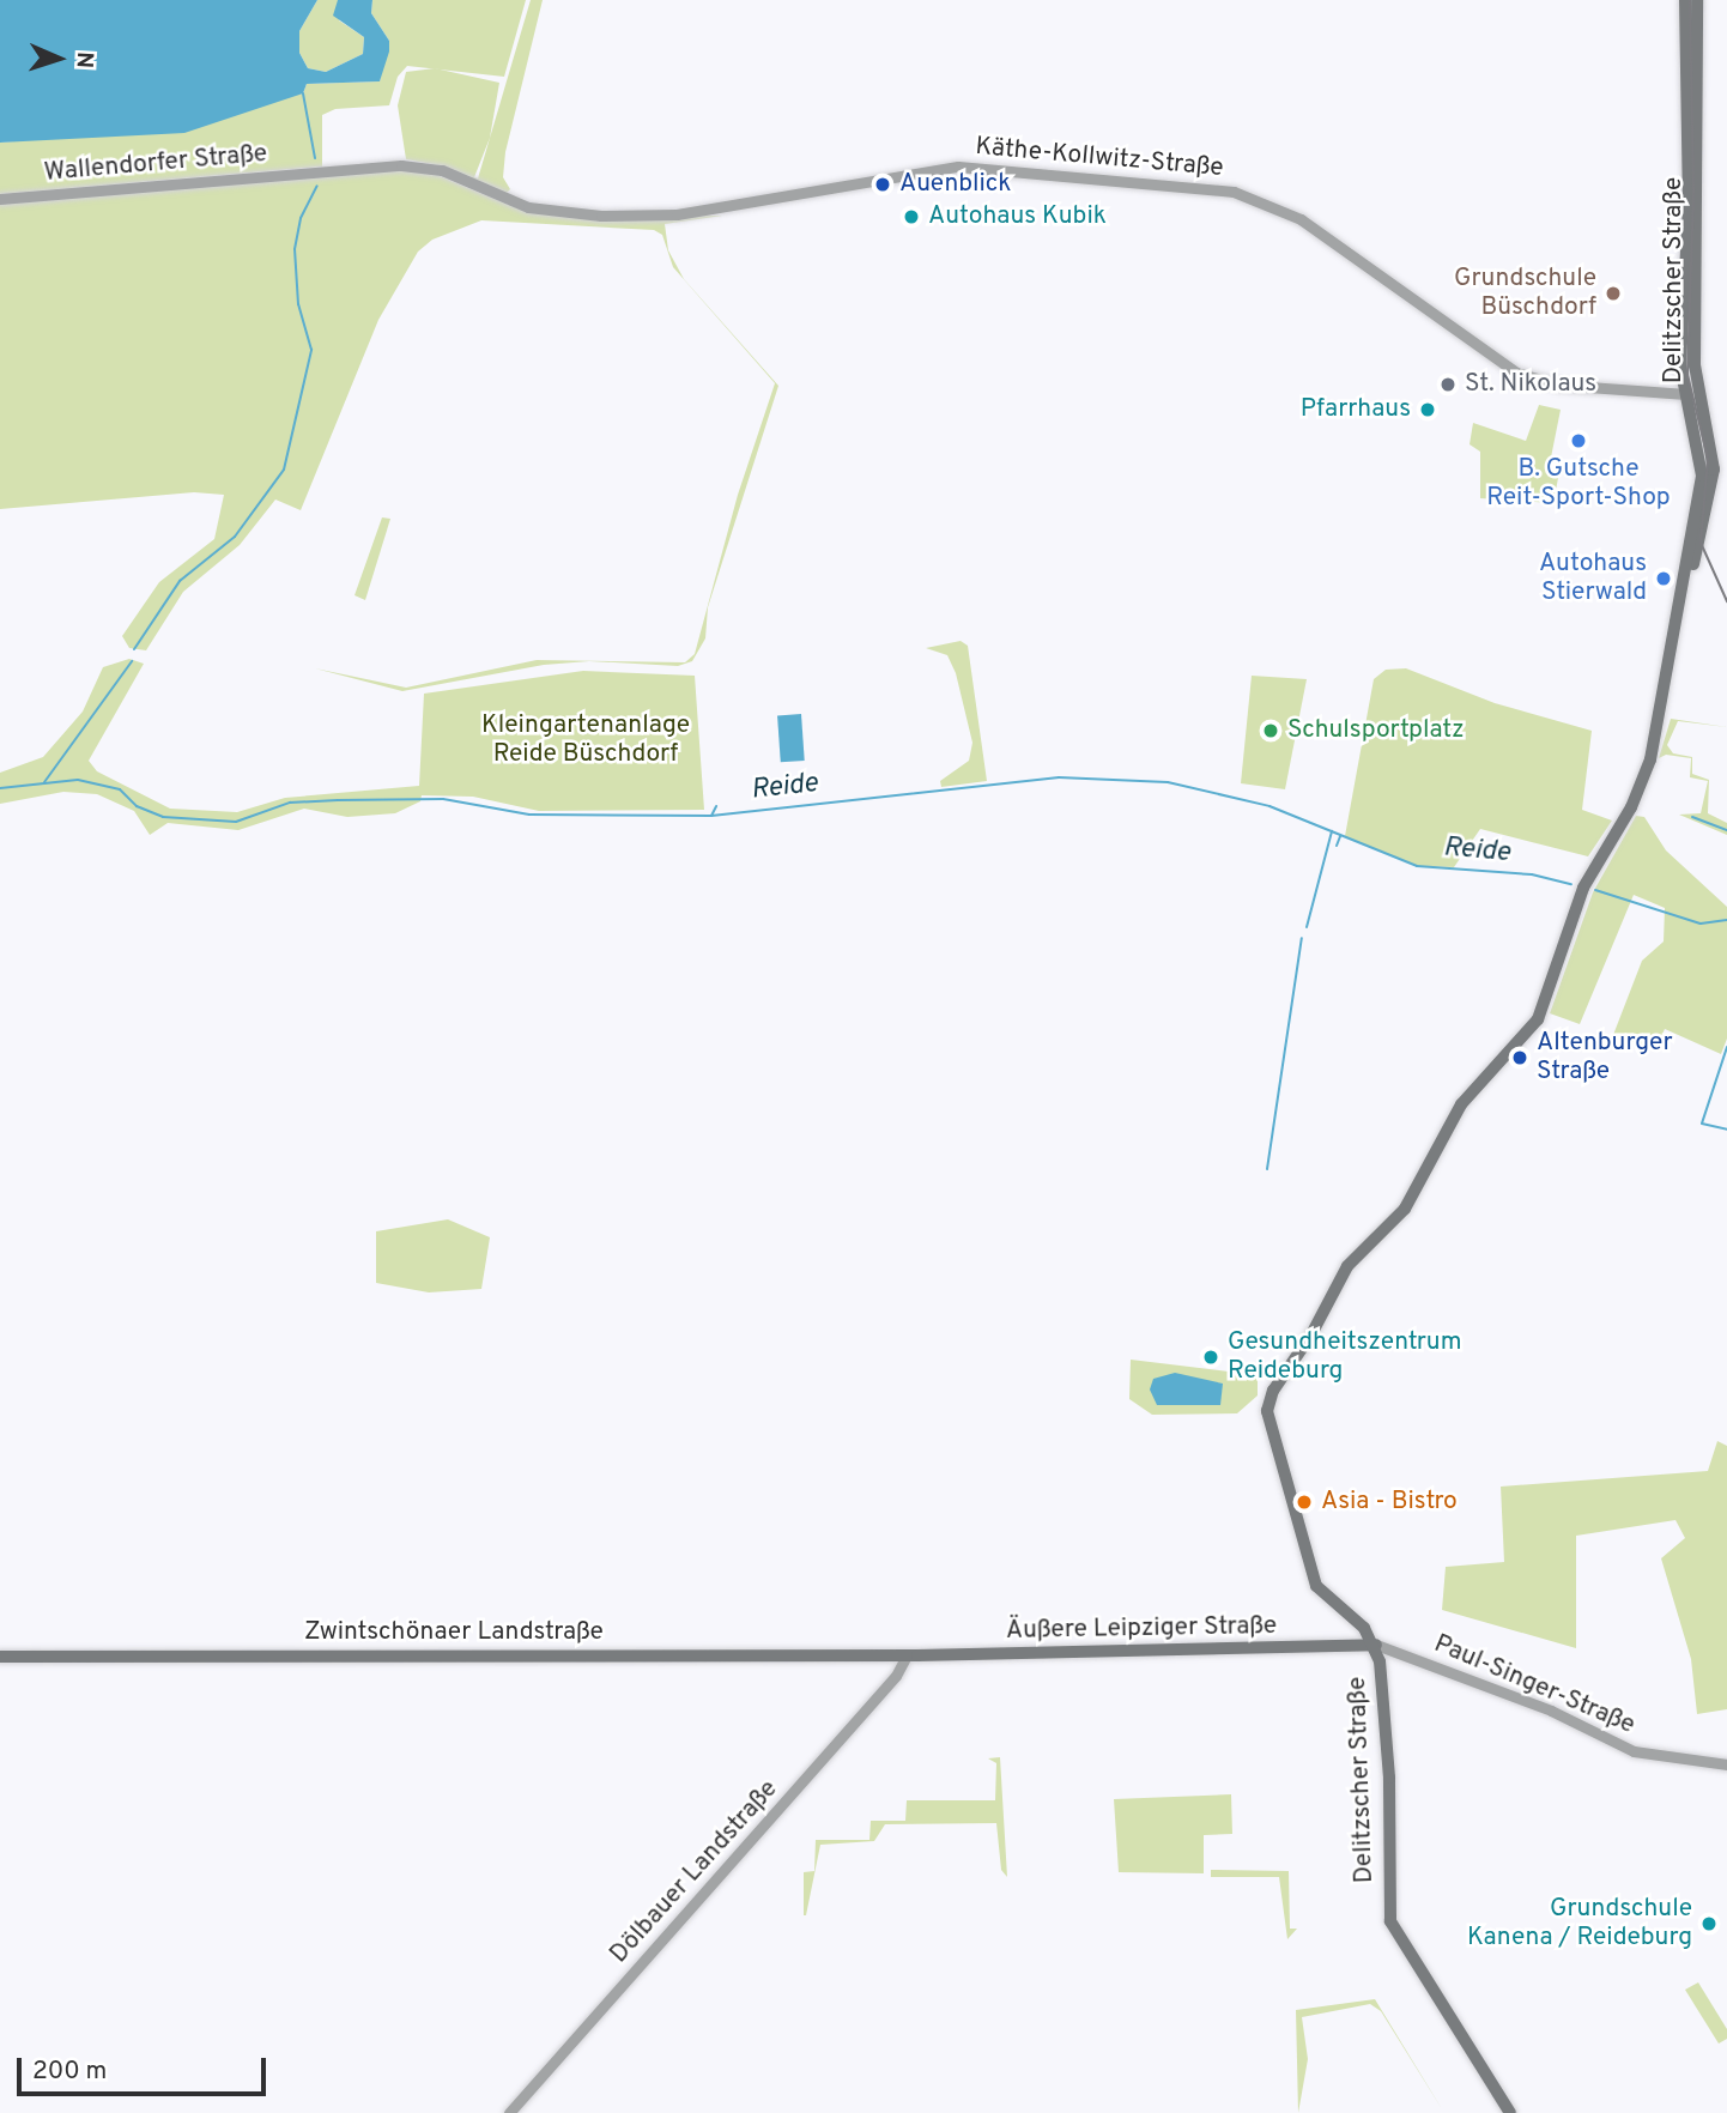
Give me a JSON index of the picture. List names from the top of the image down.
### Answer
{
  "streets": {
    "main road": ["Delitzscher Straße", "Äußere Leipziger Straße", "Zwintschönaer Landstraße"],
    "street": [
      "Käthe-Kollwitz-Straße",
      "Wallendorfer Straße",
      "Paul-Singer-Straße",
      "Dölbauer Landstraße"
    ]
  },
  "crossings": [
    ["Käthe-Kollwitz-Straße", "Wallendorfer Straße"],
    ["Käthe-Kollwitz-Straße", "Delitzscher Straße"],
    ["Delitzscher Straße", "Äußere Leipziger Straße"],
    ["Delitzscher Straße", "Paul-Singer-Straße"],
    ["Äußere Leipziger Straße", "Zwintschönaer Landstraße"],
    ["Äußere Leipziger Straße", "Paul-Singer-Straße"],
    ["Äußere Leipziger Straße", "Dölbauer Landstraße"],
    ["Zwintschönaer Landstraße", "Dölbauer Landstraße"]
  ],
  "water": ["Reide"],
  "parks": ["Kleingartenanlage Reide Büschdorf"],
  "places": [
    "Auenblick",
    "Autohaus Kubik",
    "Grundschule Büschdorf",
    "St. Nikolaus",
    "Pfarrhaus",
    "B. Gutsche Reit-Sport-Shop",
    "Autohaus Stierwald",
    "Schulsportplatz",
    "Altenburger Straße",
    "Gesundheitszentrum Reideburg",
    "Asia - Bistro",
    "Grundschule Kanena / Reideburg"
  ],
  "scale_bar": "200 m",
  "north": "right"
}
